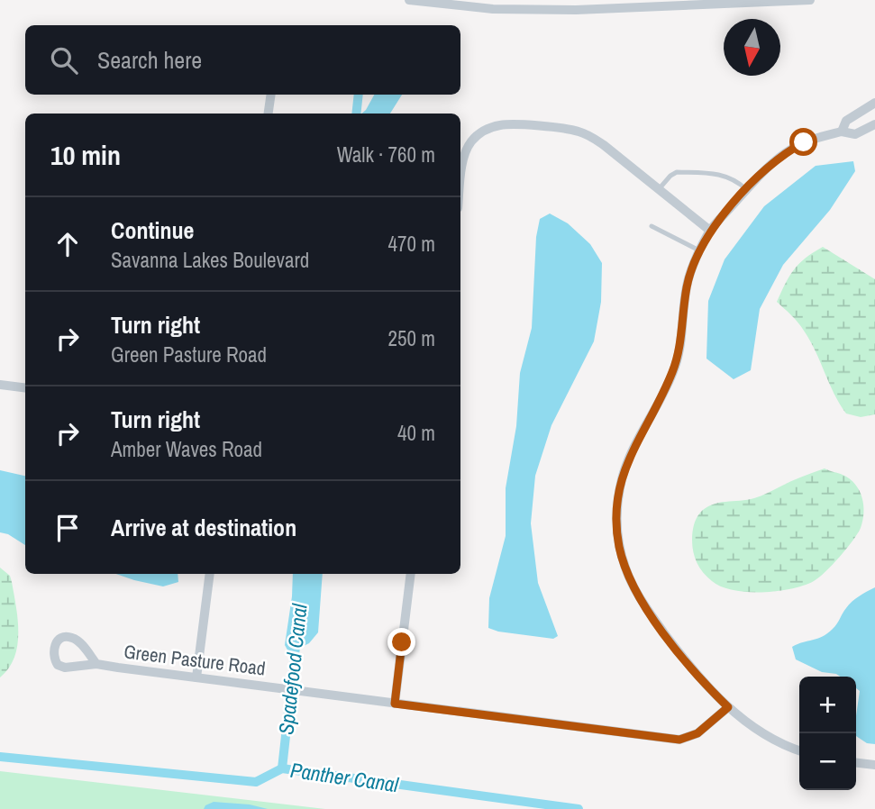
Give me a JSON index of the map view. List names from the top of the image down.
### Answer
{
  "streets": {
    "street": ["Green Pasture Road"]
  },
  "water": ["Spadefood Canal", "Panther Canal"],
  "north": "bottom",
  "page": {
    "search": "Search here",
    "heading": ["10 min", "Walk · 760 m"],
    "list": [
      ["Continue", "Savanna Lakes Boulevard", "470 m"],
      ["Turn right", "Green Pasture Road", "250 m"],
      ["Turn right", "Amber Waves Road", "40 m"],
      "Arrive at destination"
    ],
    "map_buttons": ["+", "−"]
  }
}
